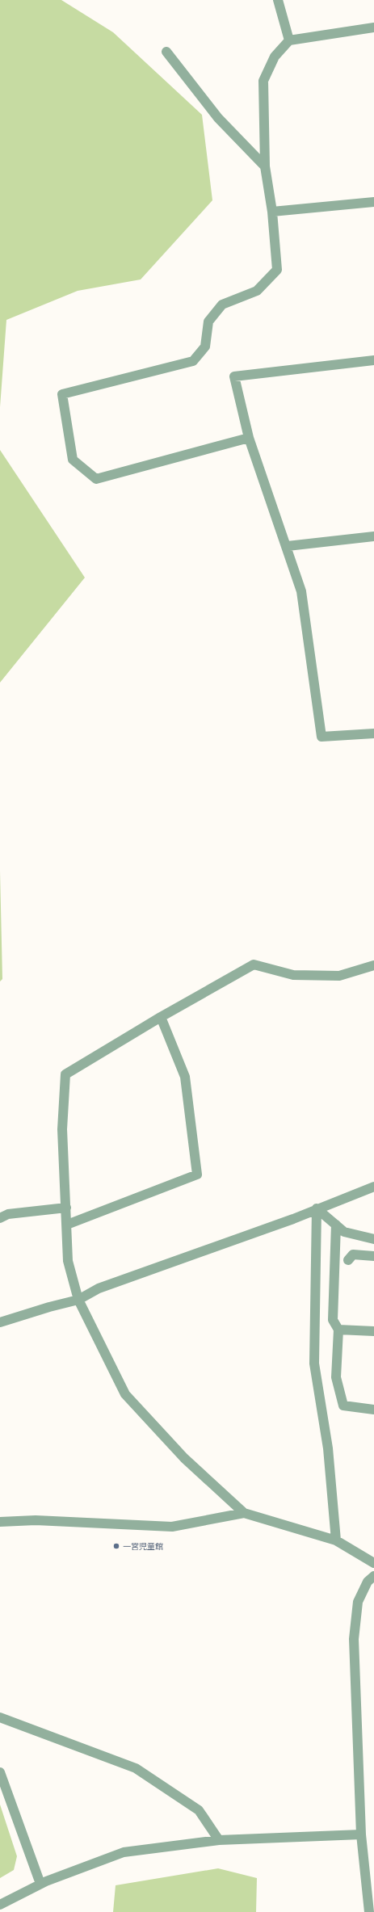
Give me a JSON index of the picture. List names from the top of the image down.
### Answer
{
  "places": ["一宮児童館"]
}
